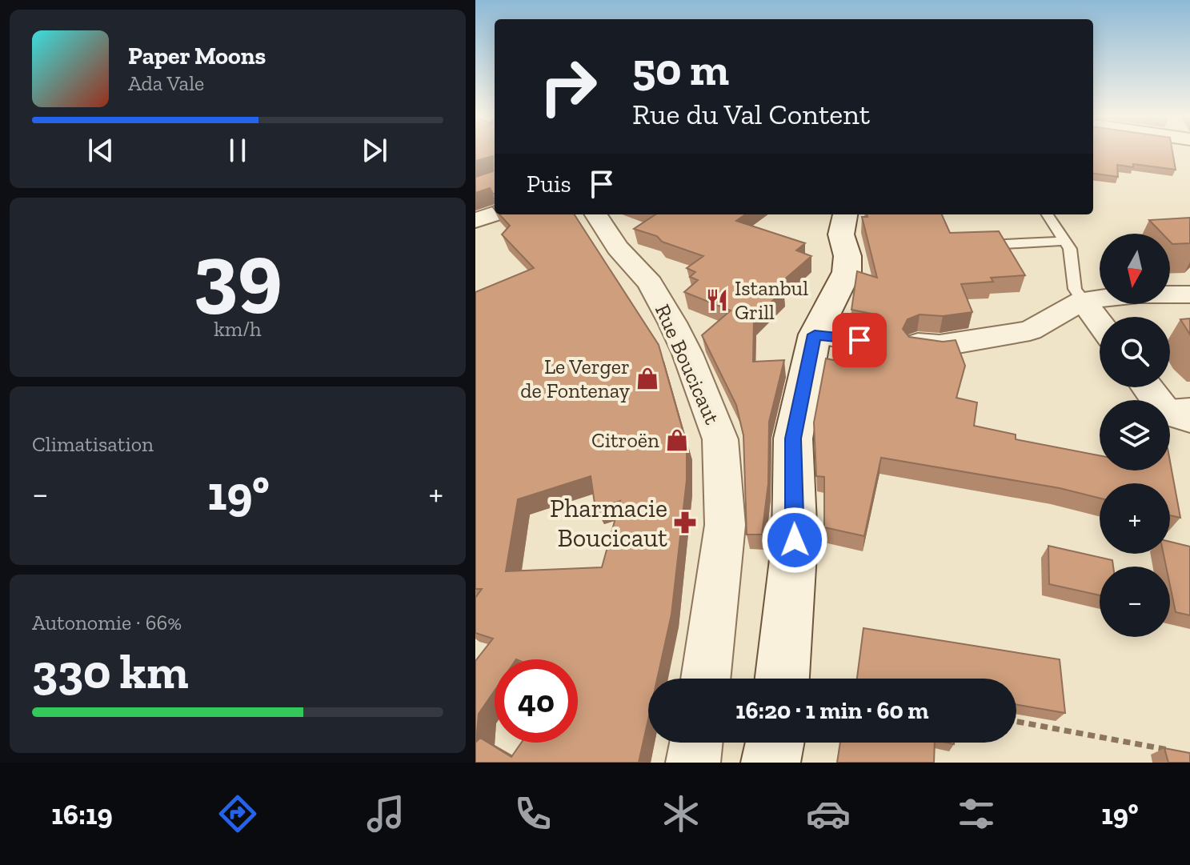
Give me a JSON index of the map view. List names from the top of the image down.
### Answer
{
  "streets": {
    "street": ["Rue Boucicaut"]
  },
  "places": {
    "restaurant": ["Istanbul Grill"],
    "shop": ["Le Verger de Fontenay", "Citroën"],
    "pharmacy": ["Pharmacie Boucicaut"]
  },
  "north": "bottom",
  "page": {
    "turn": ["50 m", "Rue du Val Content"],
    "song": ["Paper Moons", "Ada Vale"],
    "then": "Puis",
    "tile": [
      ["39", "km/h"],
      "Climatisation",
      ["Autonomie · 66%", "330 km"]
    ],
    "map_buttons": ["+", "−"],
    "heat": ["−", "19°", "+"],
    "limit": "40",
    "trip": "16:20 · 1 min · 60 m",
    "tabs": ["16:19", "19°"]
  }
}
